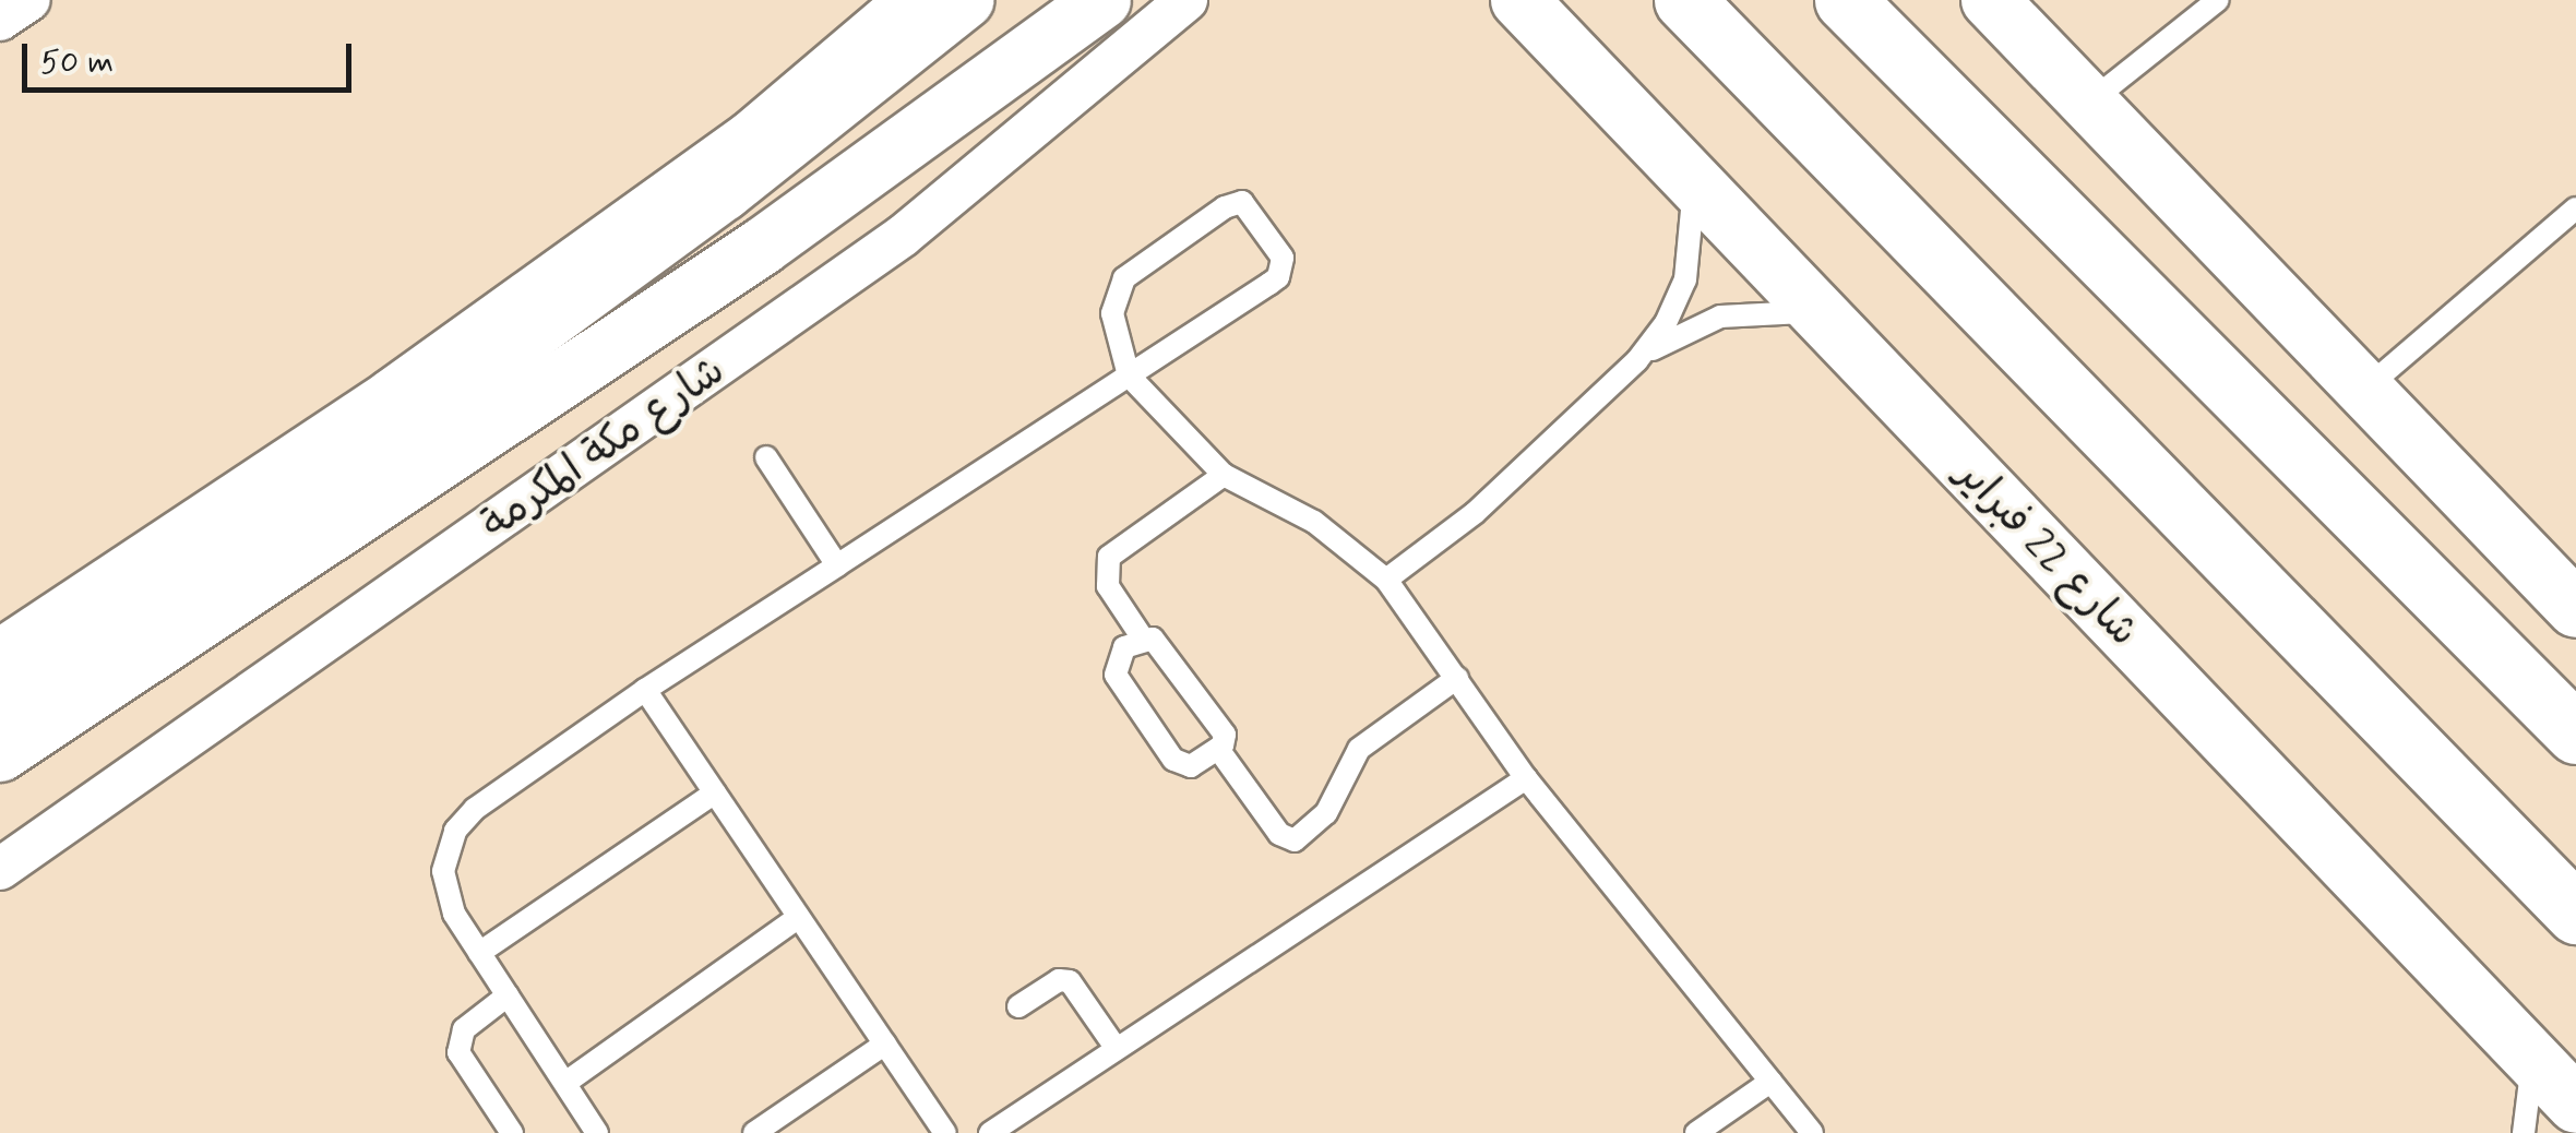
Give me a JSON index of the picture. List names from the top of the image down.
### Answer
{
  "streets": {
    "main road": ["شارع مكة المكرمة", "شارع 22 فبراير"]
  },
  "scale_bar": "50 m"
}
